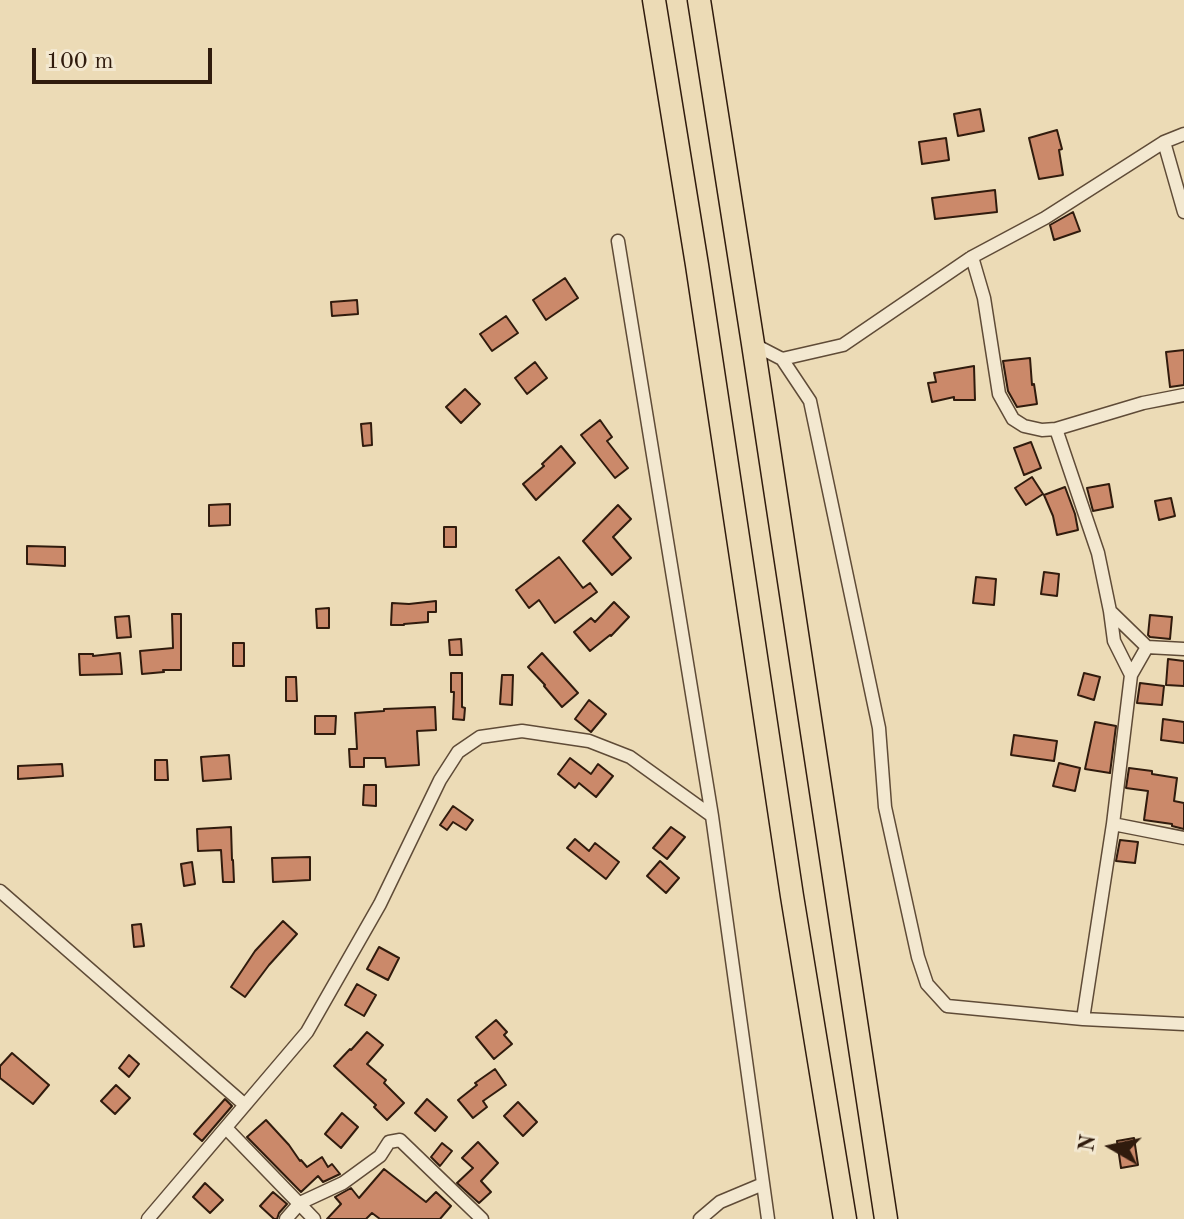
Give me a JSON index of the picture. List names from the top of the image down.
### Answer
{
  "scale_bar": "100 m",
  "north": "left"
}
